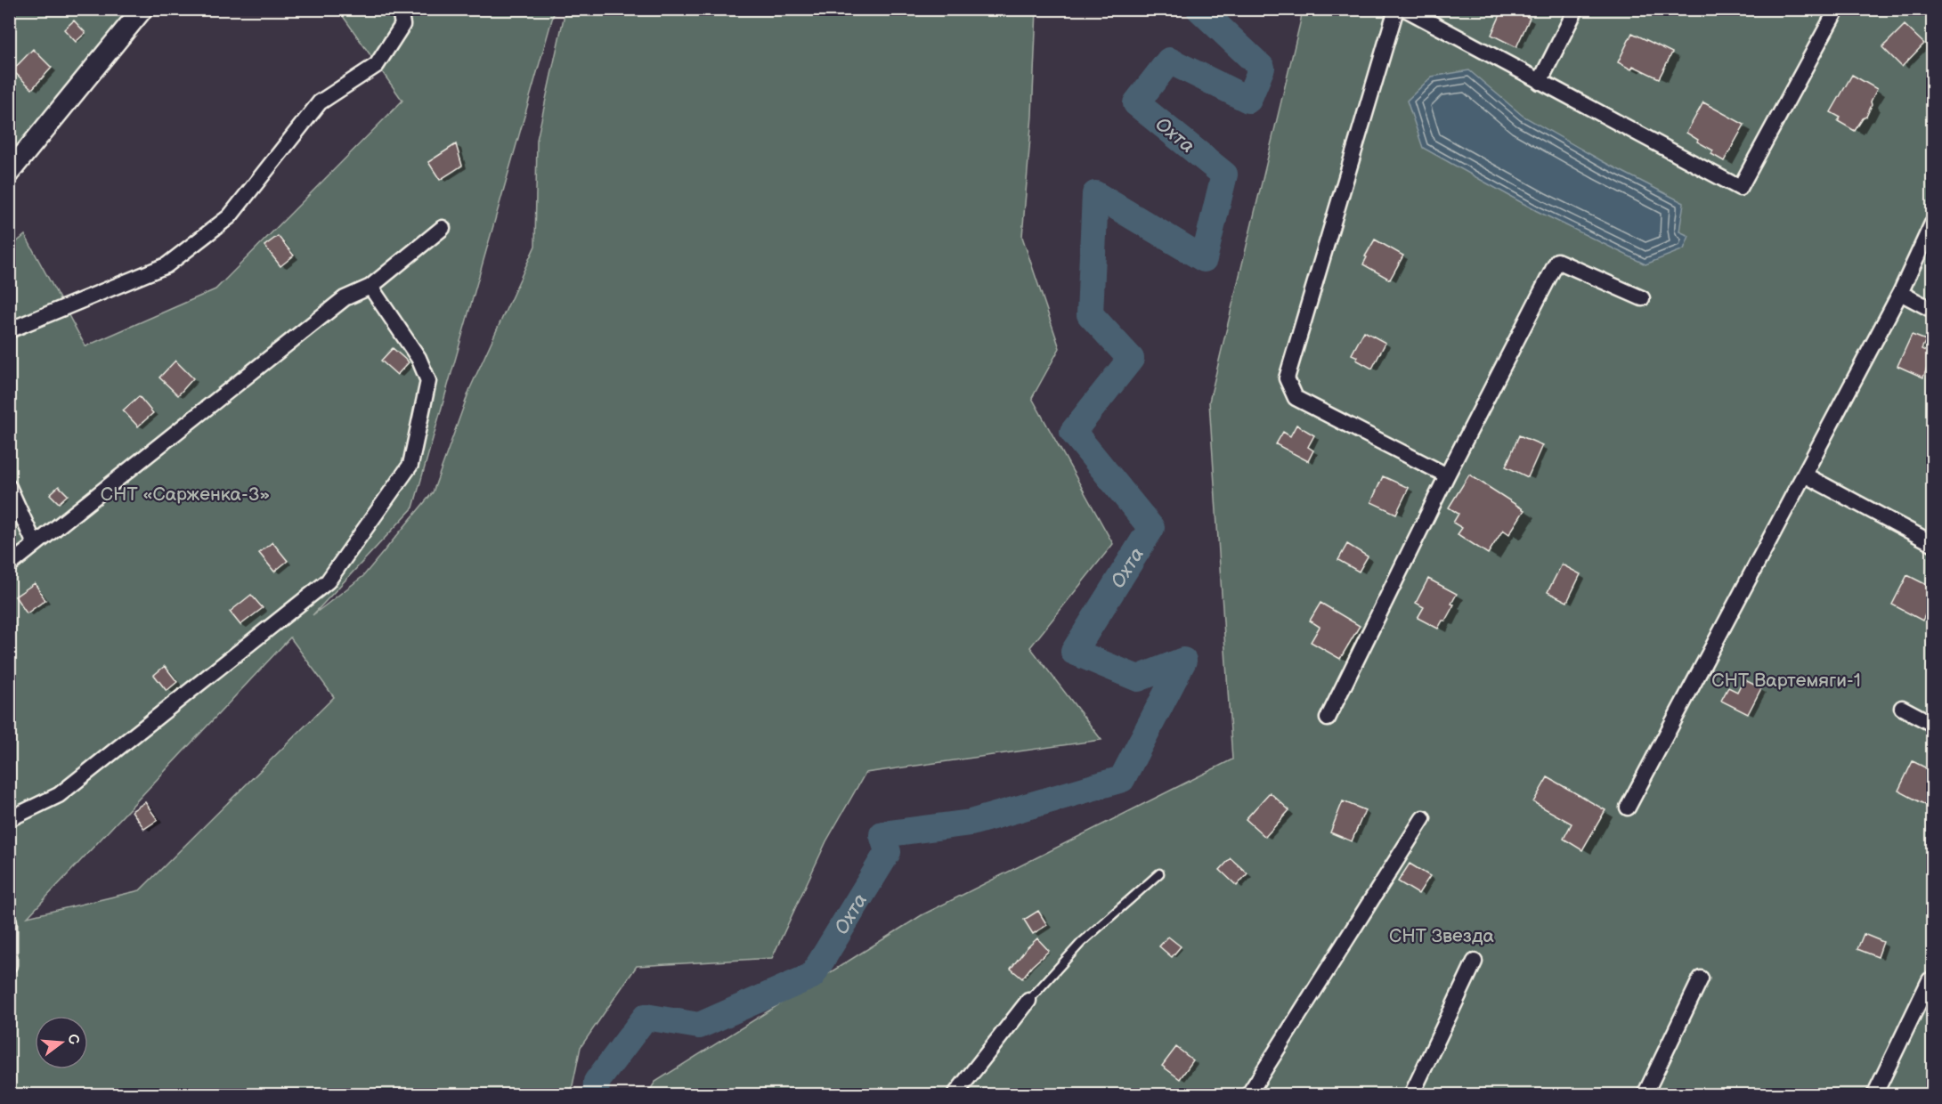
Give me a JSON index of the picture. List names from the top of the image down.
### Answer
{
  "water": ["Охта"],
  "parks": ["СНТ «Сарженка-3»", "СНТ Вартемяги-1", "СНТ Звезда"],
  "north": "right"
}
